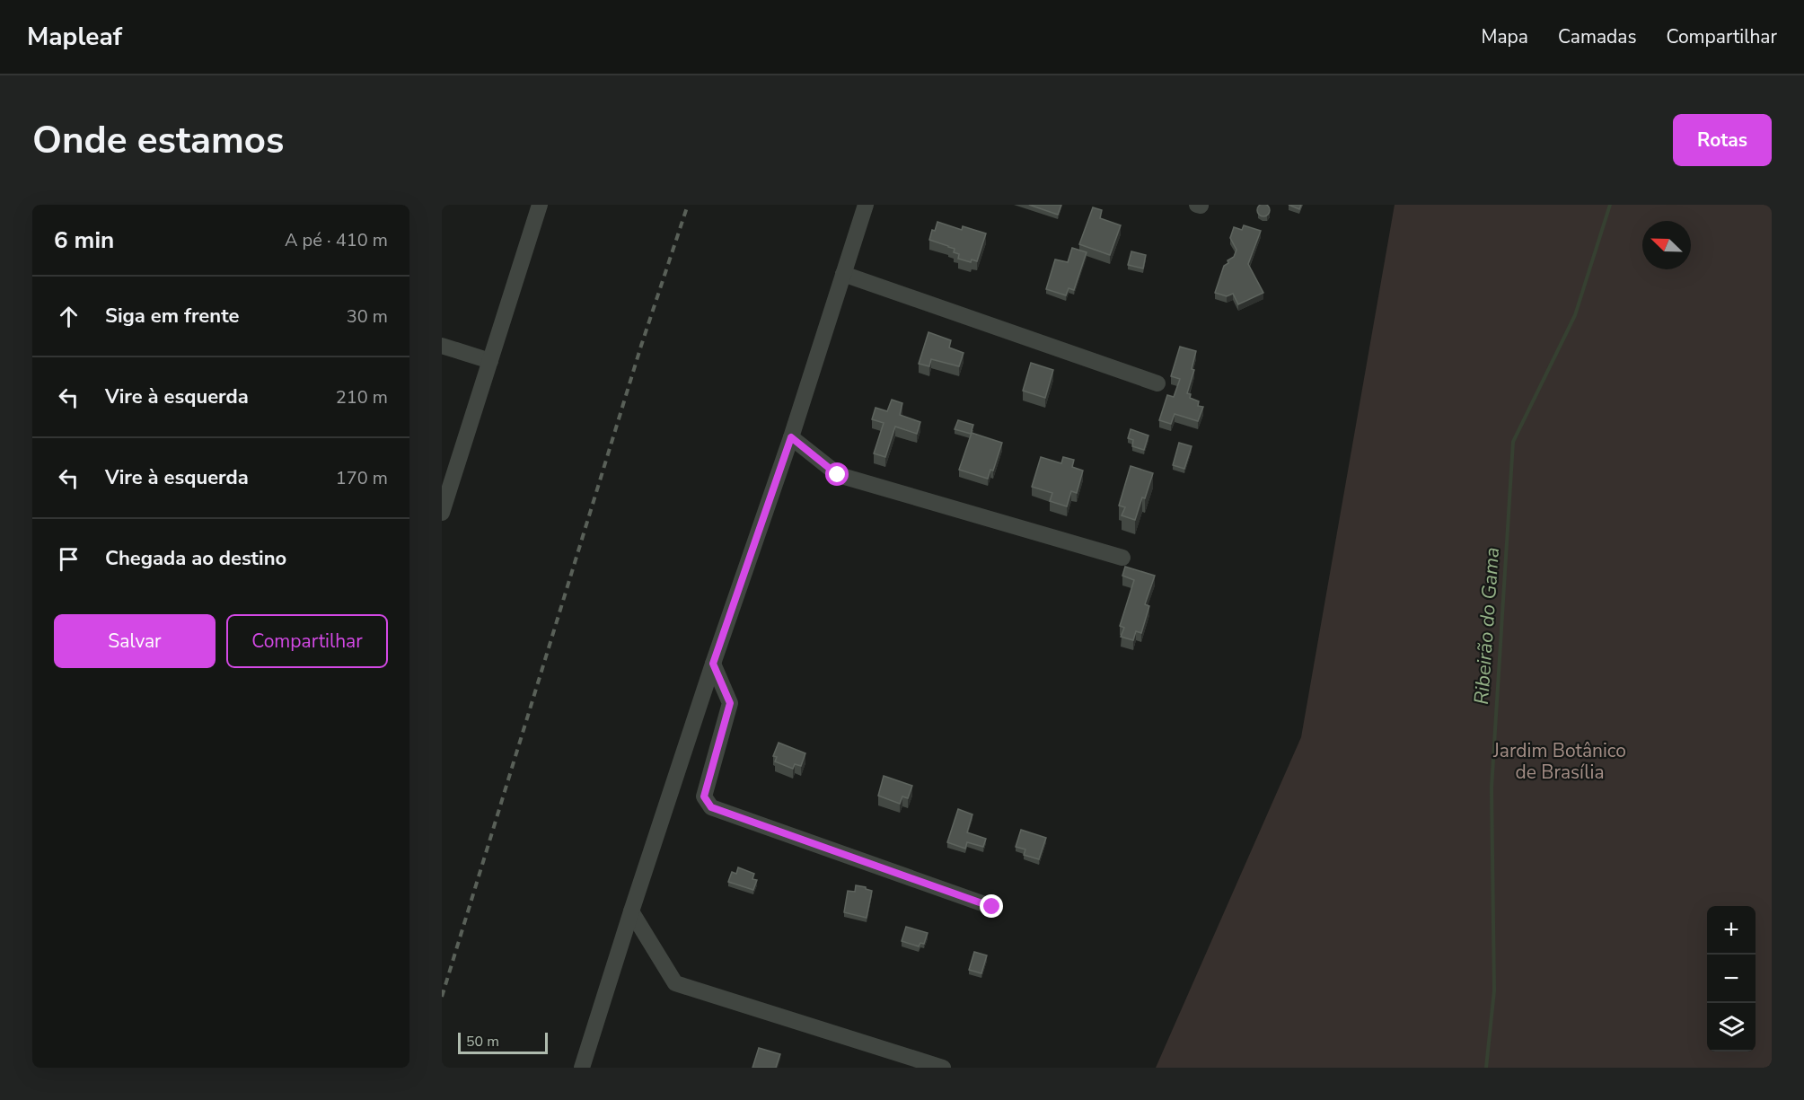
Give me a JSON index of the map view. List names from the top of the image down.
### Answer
{
  "water": ["Ribeirão do Gama"],
  "parks": ["Jardim Botânico de Brasília"],
  "scale_bar": "50 m",
  "north": "top left",
  "page": {
    "header": "Mapleaf",
    "nav": ["Mapa", "Camadas", "Compartilhar"],
    "buttons": [
      "Rotas",
      ["Salvar", "Compartilhar"]
    ],
    "title": "Onde estamos",
    "heading": ["6 min", "A pé · 410 m"],
    "list": [
      ["Siga em frente", "30 m"],
      ["Vire à esquerda", "210 m"],
      ["Vire à esquerda", "170 m"],
      "Chegada ao destino"
    ],
    "map_buttons": ["+", "−"],
    "scale": "50 m"
  }
}
